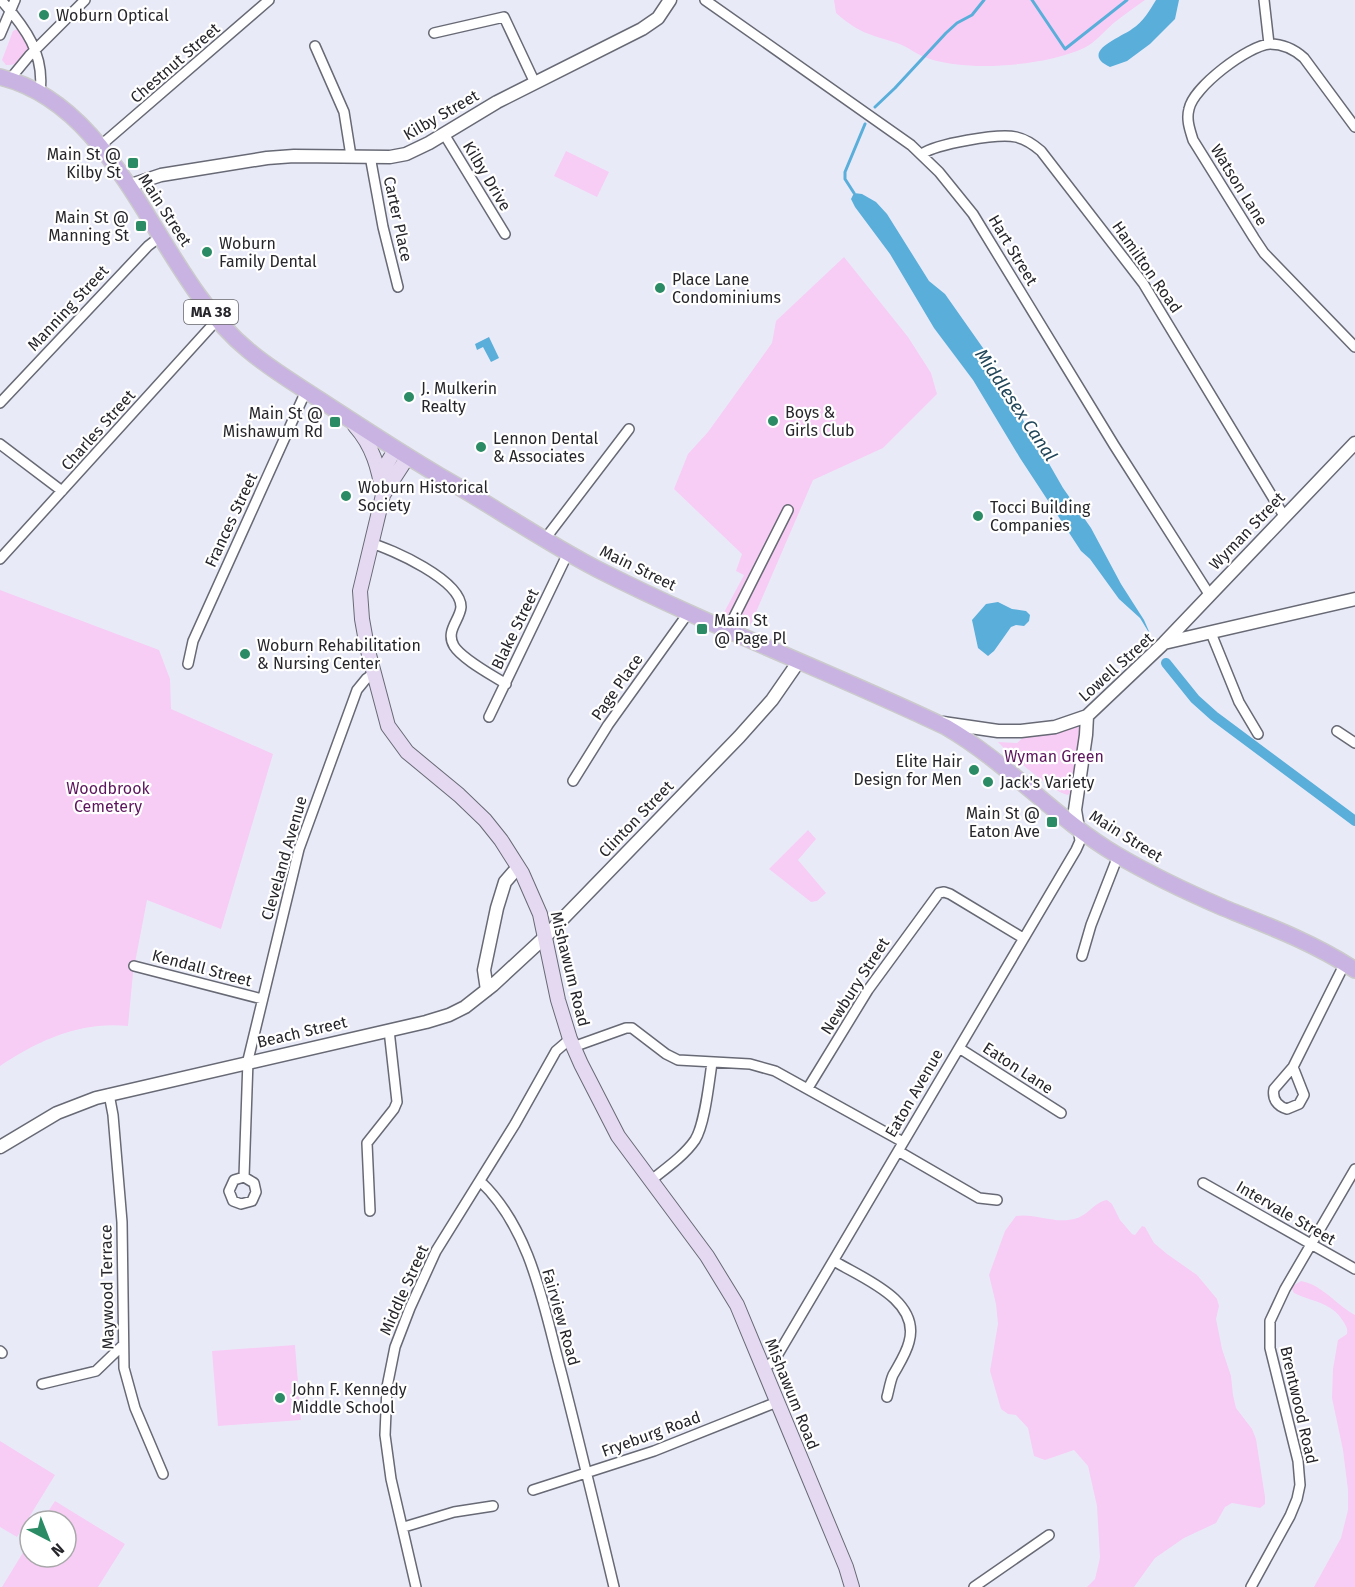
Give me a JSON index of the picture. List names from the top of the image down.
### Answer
{
  "streets": {
    "main road": ["Main Street", "MA 38", "Mishawum Road"],
    "street": [
      "Chestnut Street",
      "Kilby Street",
      "Kilby Drive",
      "Watson Lane",
      "Carter Place",
      "Hart Street",
      "Hamilton Road",
      "Manning Street",
      "Charles Street",
      "Frances Street",
      "Wyman Street",
      "Blake Street",
      "Lowell Street",
      "Page Place",
      "Clinton Street",
      "Cleveland Avenue",
      "Kendall Street",
      "Newbury Street",
      "Beach Street",
      "Eaton Lane",
      "Eaton Avenue",
      "Intervale Street",
      "Maywood Terrace",
      "Middle Street",
      "Fairview Road",
      "Brentwood Road",
      "Fryeburg Road"
    ]
  },
  "crossings": [
    ["Chestnut Street", "Main Street"],
    ["Kilby Street", "Kilby Drive"],
    ["Kilby Street", "Main Street"],
    ["Kilby Street", "Carter Place"],
    ["Main Street", "Manning Street"],
    ["Main Street", "Charles Street"],
    ["Main Street", "Frances Street"],
    ["Main Street", "Blake Street"],
    ["Main Street", "Lowell Street"],
    ["Main Street", "Page Place"],
    ["Main Street", "Clinton Street"],
    ["Main Street", "Mishawum Road"],
    ["Main Street", "Eaton Avenue"],
    ["Hart Street", "Hamilton Road"],
    ["Hart Street", "Wyman Street"],
    ["Hamilton Road", "Wyman Street"],
    ["Wyman Street", "Lowell Street"],
    ["Clinton Street", "Mishawum Road"],
    ["Clinton Street", "Beach Street"],
    ["Cleveland Avenue", "Kendall Street"],
    ["Cleveland Avenue", "Mishawum Road"],
    ["Cleveland Avenue", "Beach Street"],
    ["Mishawum Road", "Eaton Avenue"],
    ["Mishawum Road", "Middle Street"],
    ["Mishawum Road", "Fryeburg Road"],
    ["Newbury Street", "Eaton Avenue"],
    ["Beach Street", "Maywood Terrace"],
    ["Eaton Lane", "Eaton Avenue"],
    ["Intervale Street", "Brentwood Road"],
    ["Middle Street", "Fairview Road"],
    ["Fairview Road", "Fryeburg Road"]
  ],
  "water": ["Middlesex Canal"],
  "parks": ["Wyman Green", "Woodbrook Cemetery"],
  "places": {
    "other": [
      "Woburn Optical",
      "Woburn Family Dental",
      "Place Lane Condominiums",
      "J. Mulkerin Realty",
      "Boys & Girls Club",
      "Lennon Dental & Associates",
      "Woburn Historical Society",
      "Tocci Building Companies",
      "Woburn Rehabilitation & Nursing Center",
      "Elite Hair Design for Men",
      "Jack's Variety",
      "John F. Kennedy Middle School"
    ],
    "transit": [
      "Main St @ Kilby St",
      "Main St @ Manning St",
      "Main St @ Mishawum Rd",
      "Main St @ Page Pl",
      "Main St @ Eaton Ave"
    ]
  },
  "north": "bottom right"
}
